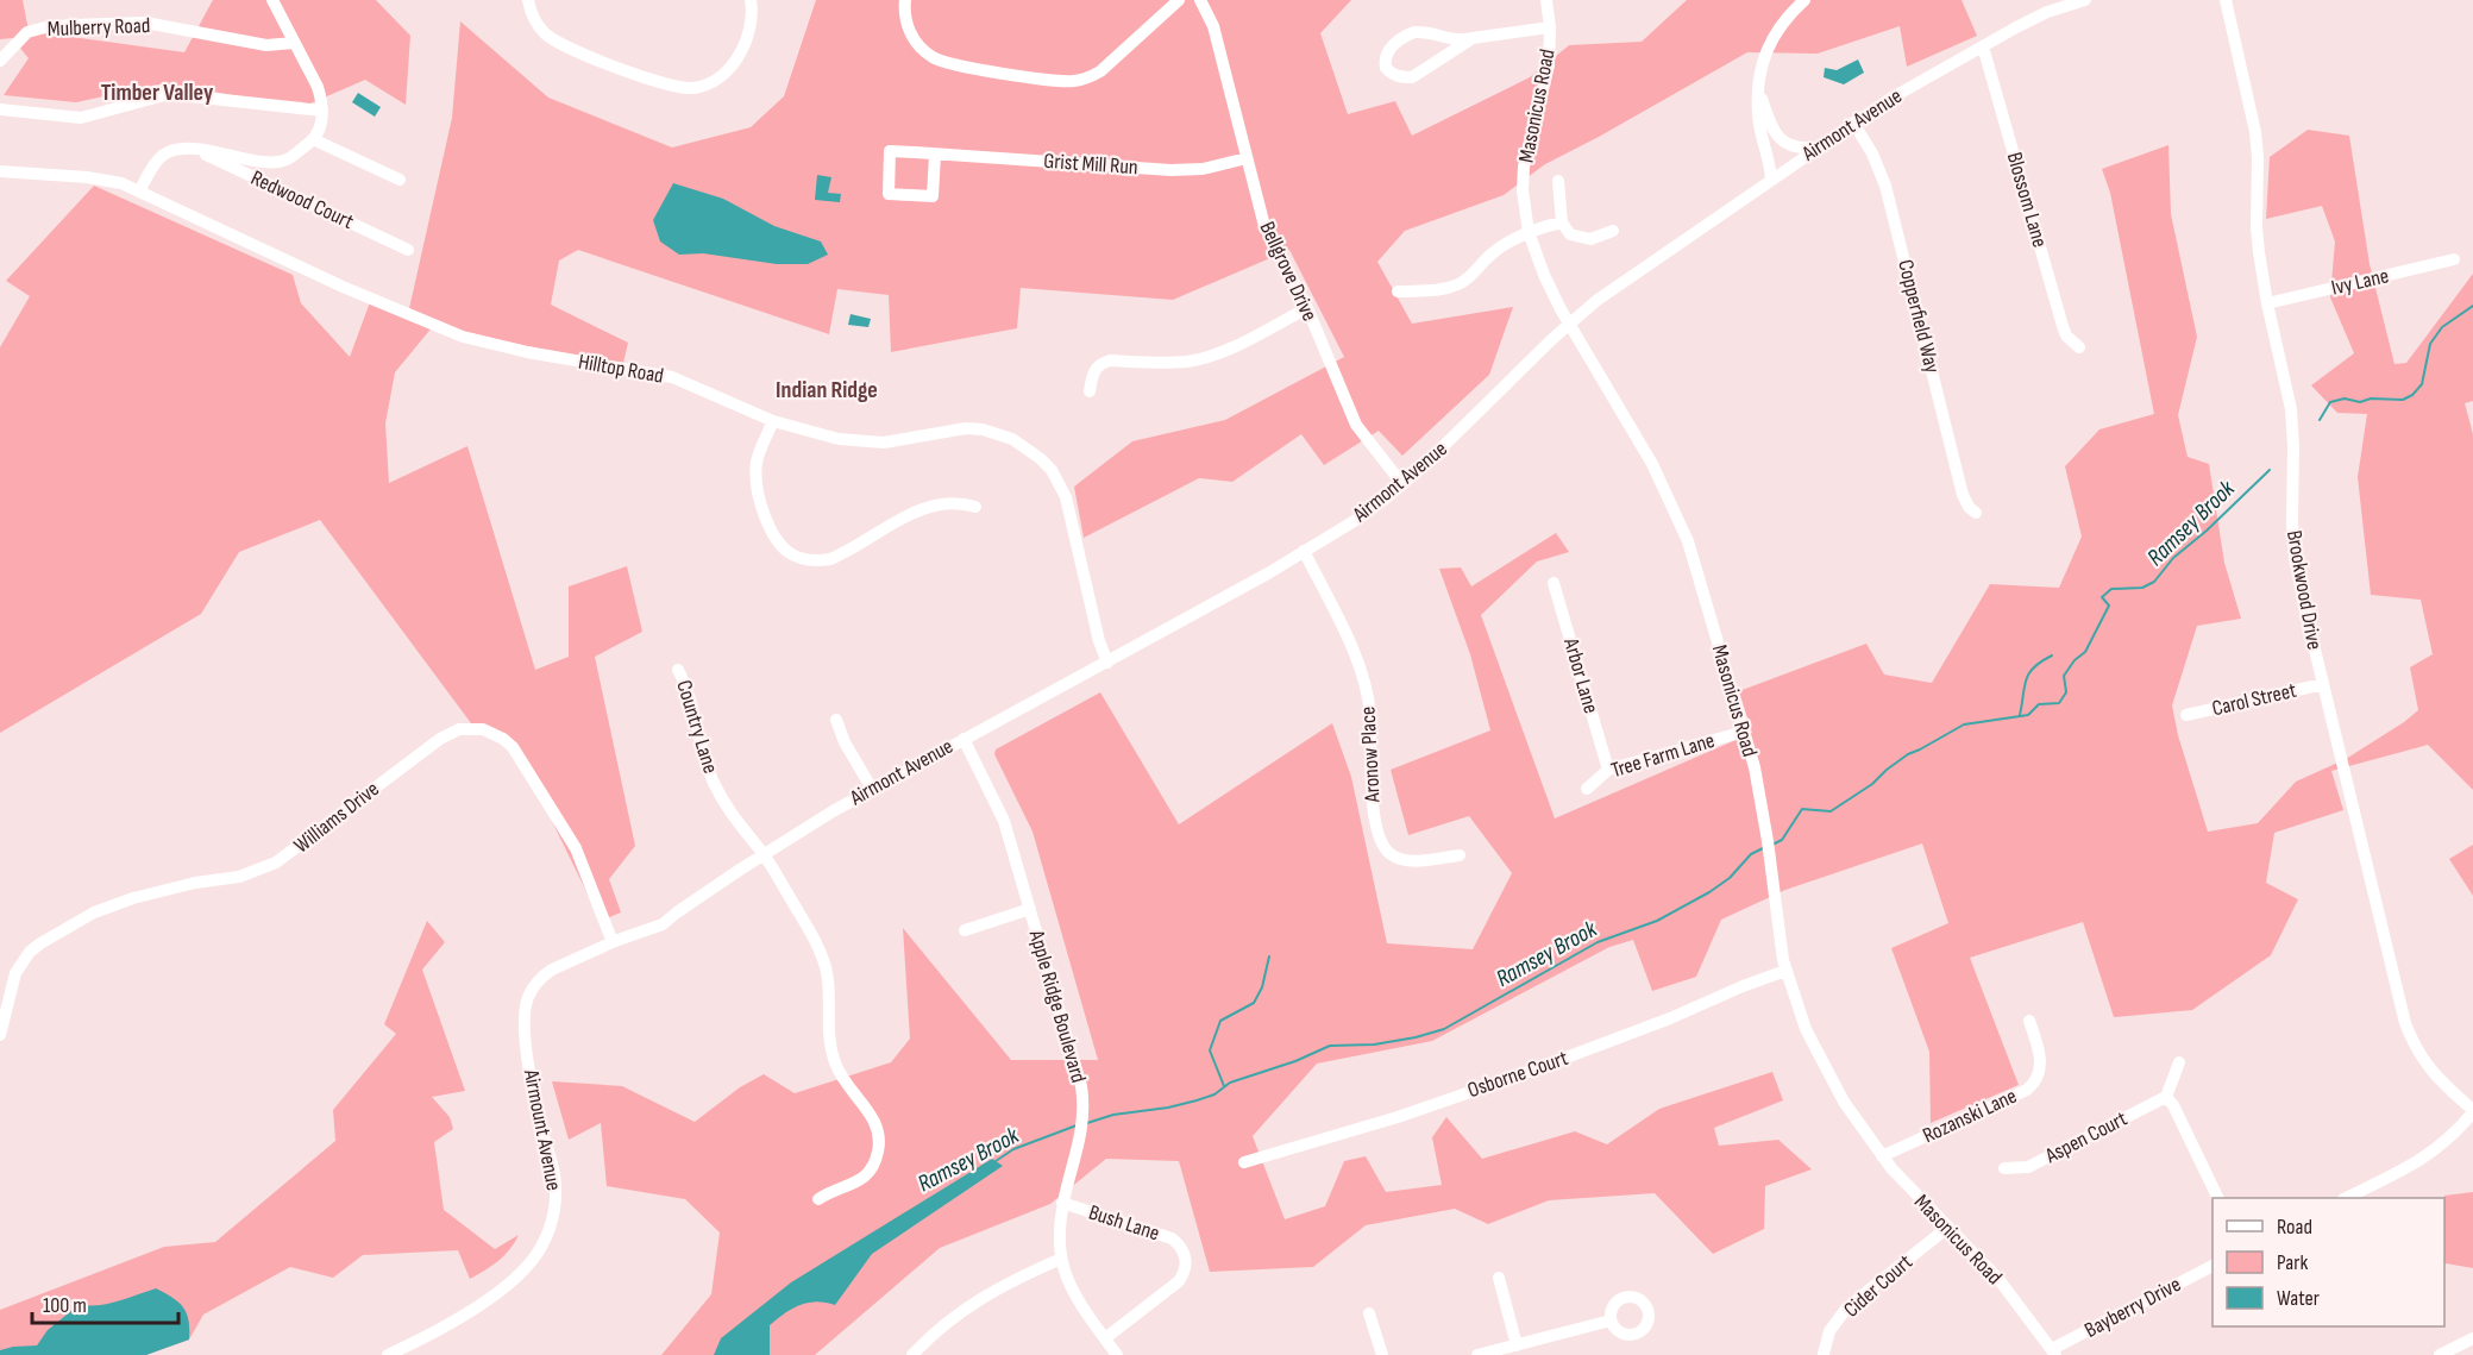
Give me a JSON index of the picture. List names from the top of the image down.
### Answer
{
  "streets": {
    "street": [
      "Mulberry Road",
      "Masonicus Road",
      "Airmont Avenue",
      "Grist Mill Run",
      "Redwood Court",
      "Blossom Lane",
      "Bellgrove Drive",
      "Ivy Lane",
      "Copperfield Way",
      "Hilltop Road",
      "Brookwood Drive",
      "Arbor Lane",
      "Carol Street",
      "Country Lane",
      "Aronow Place",
      "Tree Farm Lane",
      "Williams Drive",
      "Apple Ridge Boulevard",
      "Osborne Court",
      "Rozanski Lane",
      "Airmount Avenue",
      "Aspen Court",
      "Bush Lane",
      "Cider Court",
      "Bayberry Drive"
    ]
  },
  "crossings": [
    ["Masonicus Road", "Airmont Avenue"],
    ["Masonicus Road", "Tree Farm Lane"],
    ["Masonicus Road", "Osborne Court"],
    ["Masonicus Road", "Rozanski Lane"],
    ["Masonicus Road", "Cider Court"],
    ["Masonicus Road", "Bayberry Drive"],
    ["Airmont Avenue", "Blossom Lane"],
    ["Airmont Avenue", "Bellgrove Drive"],
    ["Airmont Avenue", "Copperfield Way"],
    ["Airmont Avenue", "Hilltop Road"],
    ["Airmont Avenue", "Country Lane"],
    ["Airmont Avenue", "Aronow Place"],
    ["Airmont Avenue", "Apple Ridge Boulevard"],
    ["Airmont Avenue", "Airmount Avenue"],
    ["Grist Mill Run", "Bellgrove Drive"],
    ["Ivy Lane", "Brookwood Drive"],
    ["Brookwood Drive", "Carol Street"],
    ["Arbor Lane", "Tree Farm Lane"],
    ["Williams Drive", "Airmount Avenue"],
    ["Apple Ridge Boulevard", "Bush Lane"]
  ],
  "districts": ["Timber Valley", "Indian Ridge"],
  "water": ["Ramsey Brook"],
  "legend": ["Road", "Park", "Water"],
  "scale_bar": "100 m"
}
